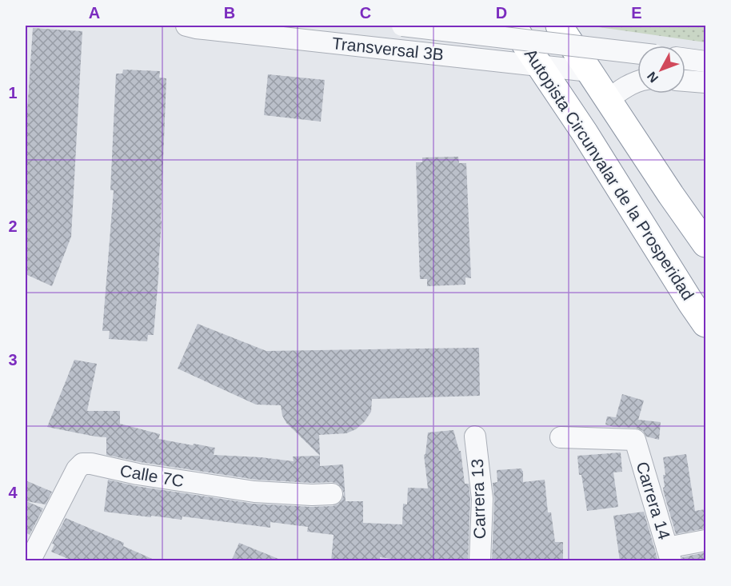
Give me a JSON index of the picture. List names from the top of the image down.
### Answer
{
  "streets": {
    "highway": ["Autopista Circunvalar de la Prosperidad"],
    "street": [
      "Transversal 3B",
      "Calle 7C",
      "Carrera 13",
      "Carrera 14"
    ]
  },
  "crossings": [
    ["Transversal 3B", "Autopista Circunvalar de la Prosperidad"]
  ],
  "north": "bottom left",
  "grid": {
    "columns": [
      "A",
      "B",
      "C",
      "D",
      "E"
    ],
    "rows": [
      "1",
      "2",
      "3",
      "4"
    ]
  }
}
